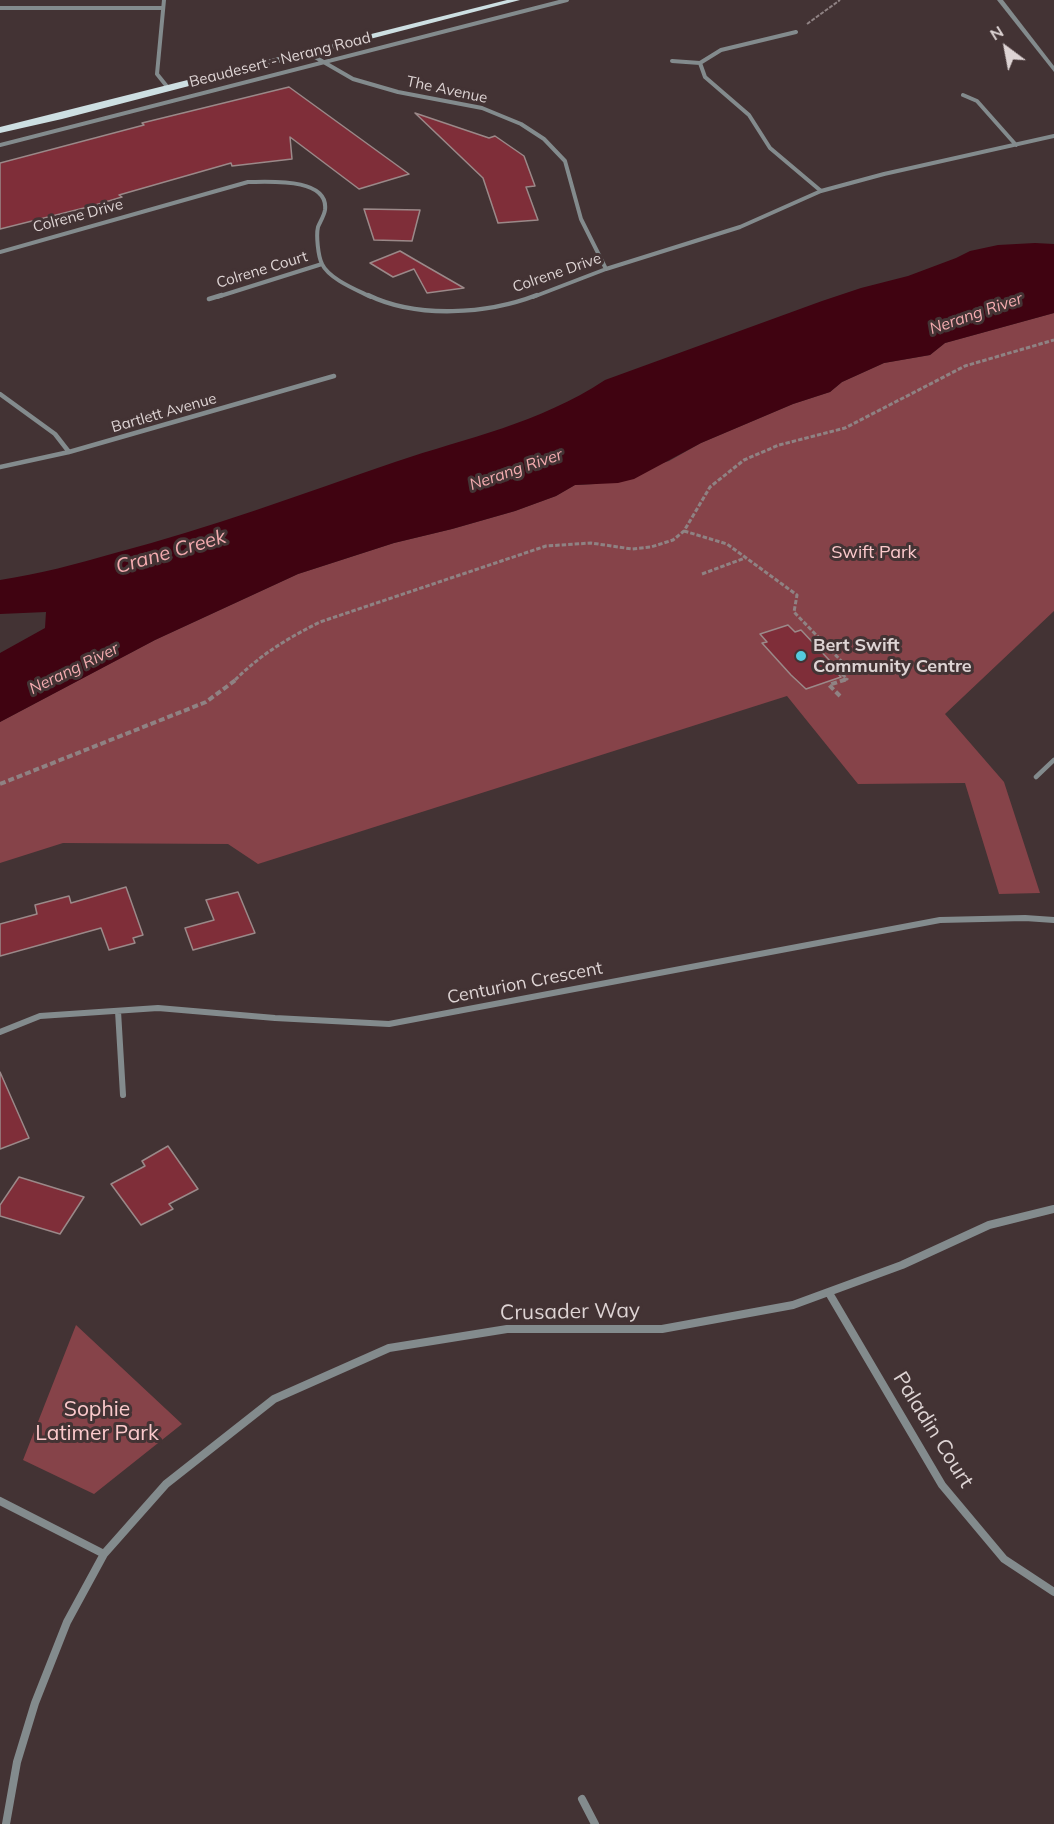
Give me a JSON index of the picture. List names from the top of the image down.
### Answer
{
  "streets": {
    "main road": ["Beaudesert - Nerang Road"],
    "street": [
      "The Avenue",
      "Colrene Drive",
      "Colrene Court",
      "Bartlett Avenue",
      "Centurion Crescent",
      "Crusader Way",
      "Paladin Court"
    ]
  },
  "crossings": [
    ["Beaudesert - Nerang Road", "The Avenue"],
    ["The Avenue", "Colrene Drive"],
    ["Colrene Drive", "Colrene Court"],
    ["Crusader Way", "Paladin Court"]
  ],
  "water": ["Nerang River", "Crane Creek"],
  "parks": ["Swift Park", "Sophie Latimer Park"],
  "places": ["Bert Swift Community Centre"],
  "north": "top left"
}
